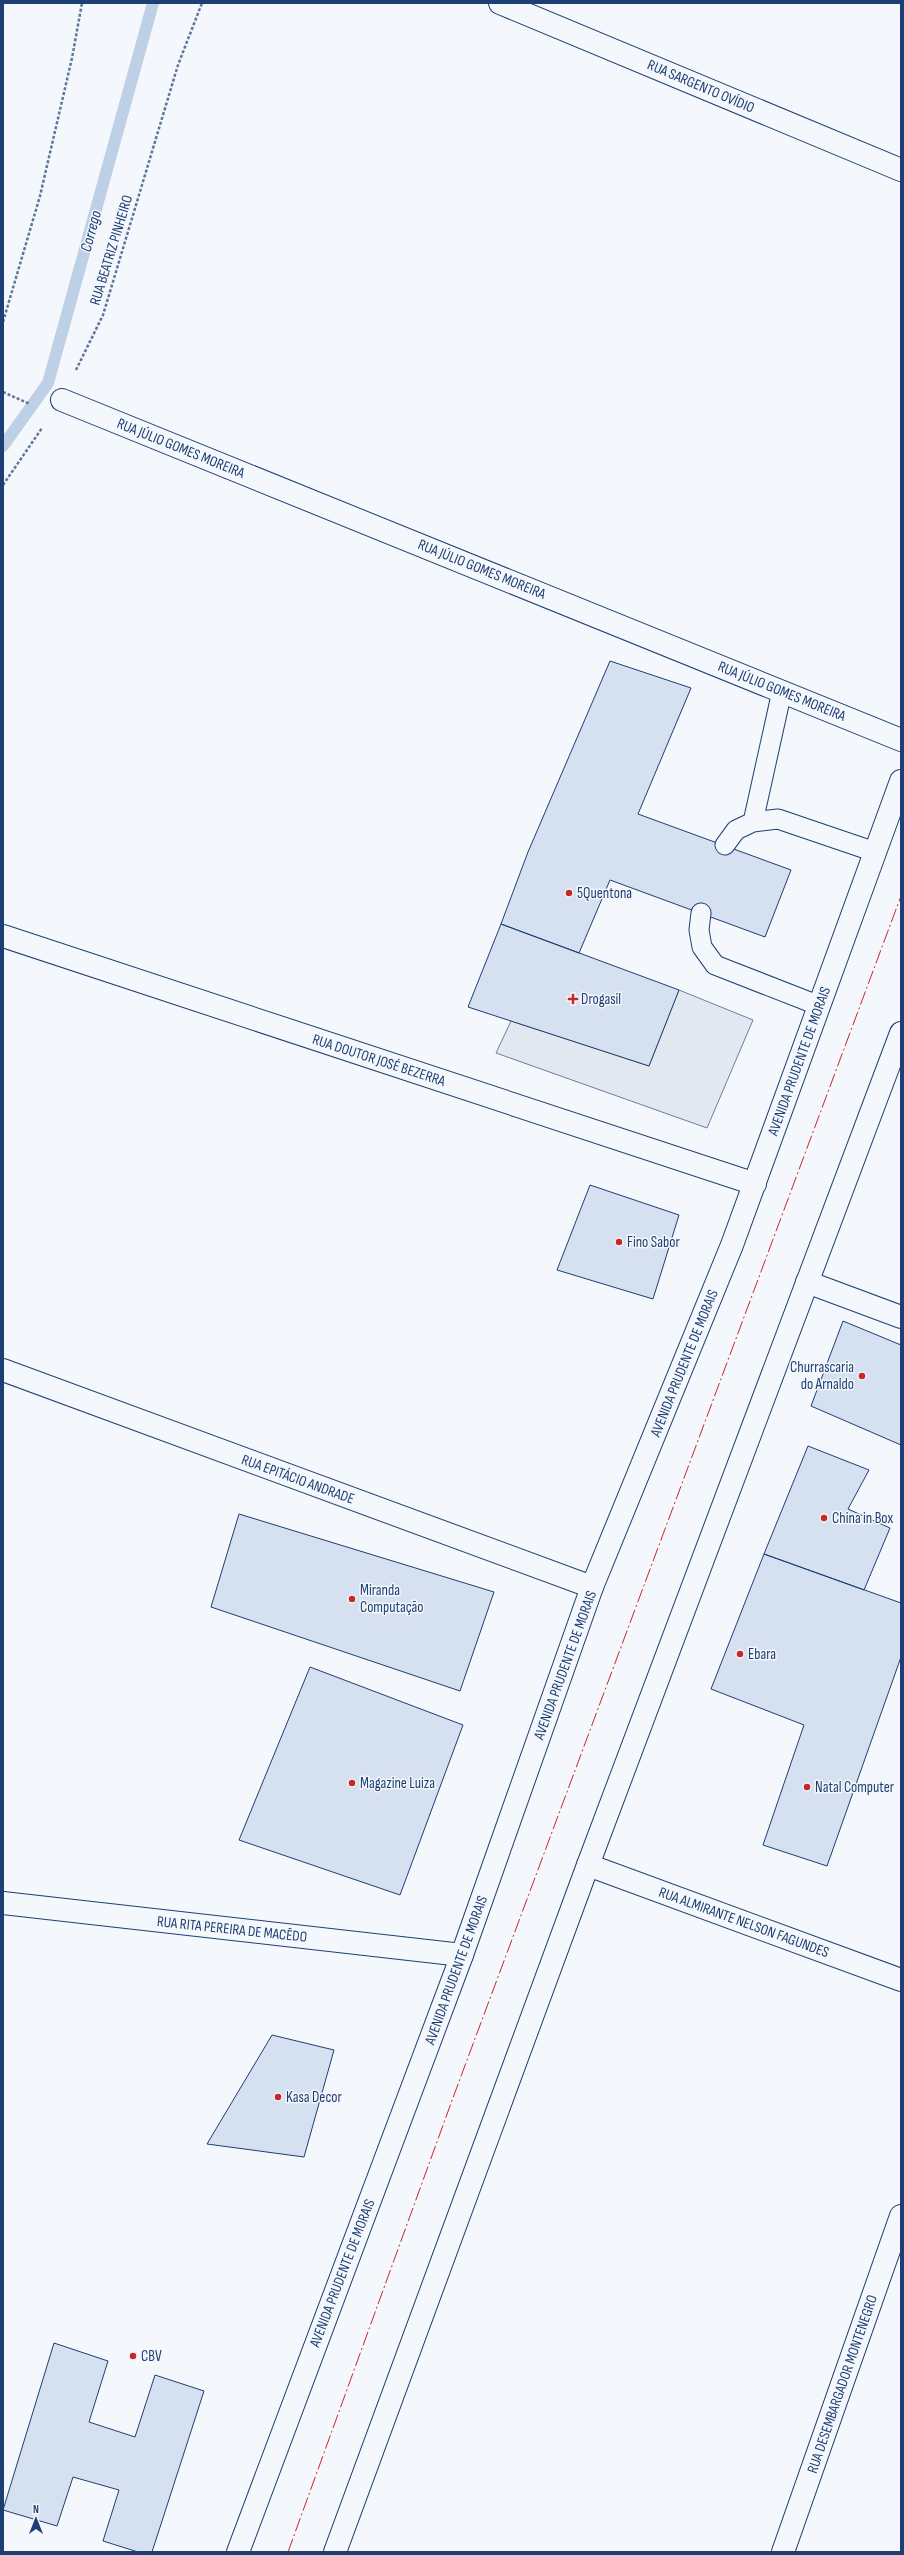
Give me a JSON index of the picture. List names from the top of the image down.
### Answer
{
  "streets": {
    "street": [
      "RUA SARGENTO OVÍDIO",
      "RUA JÚLIO GOMES MOREIRA",
      "RUA DOUTOR JOSÉ BEZERRA",
      "AVENIDA PRUDENTE DE MORAIS",
      "RUA EPITÁCIO ANDRADE",
      "RUA ALMIRANTE NELSON FAGUNDES",
      "RUA RITA PEREIRA DE MACÊDO",
      "RUA DESEMBARGADOR MONTENEGRO"
    ],
    "path": ["RUA BEATRIZ PINHEIRO"]
  },
  "crossings": [
    ["RUA BEATRIZ PINHEIRO", "RUA JÚLIO GOMES MOREIRA"],
    ["RUA DOUTOR JOSÉ BEZERRA", "AVENIDA PRUDENTE DE MORAIS"],
    ["AVENIDA PRUDENTE DE MORAIS", "RUA EPITÁCIO ANDRADE"],
    ["AVENIDA PRUDENTE DE MORAIS", "RUA RITA PEREIRA DE MACÊDO"]
  ],
  "water": ["Corrego"],
  "places": {
    "other": [
      "5Quentona",
      "Fino Sabor",
      "Churrascaria do Arnaldo",
      "China in Box",
      "Miranda Computação",
      "Ebara",
      "Magazine Luiza",
      "Natal Computer",
      "Kasa Decor",
      "CBV"
    ],
    "health": ["Drogasil"]
  },
  "north": "top"
}
